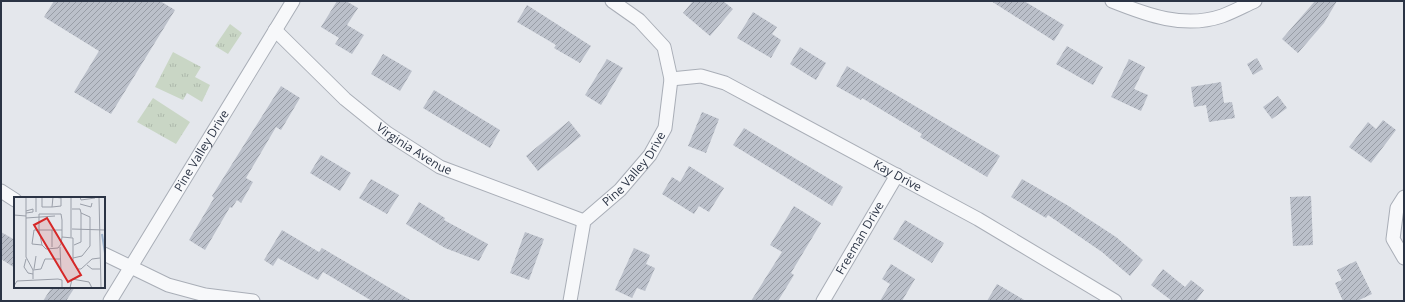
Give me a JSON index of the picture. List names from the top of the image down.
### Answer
{
  "streets": {
    "street": [
      "Virginia Avenue",
      "Pine Valley Drive",
      "Kay Drive",
      "Freeman Drive"
    ]
  },
  "crossings": [
    ["Virginia Avenue", "Pine Valley Drive"],
    ["Pine Valley Drive", "Kay Drive"],
    ["Kay Drive", "Freeman Drive"]
  ]
}
